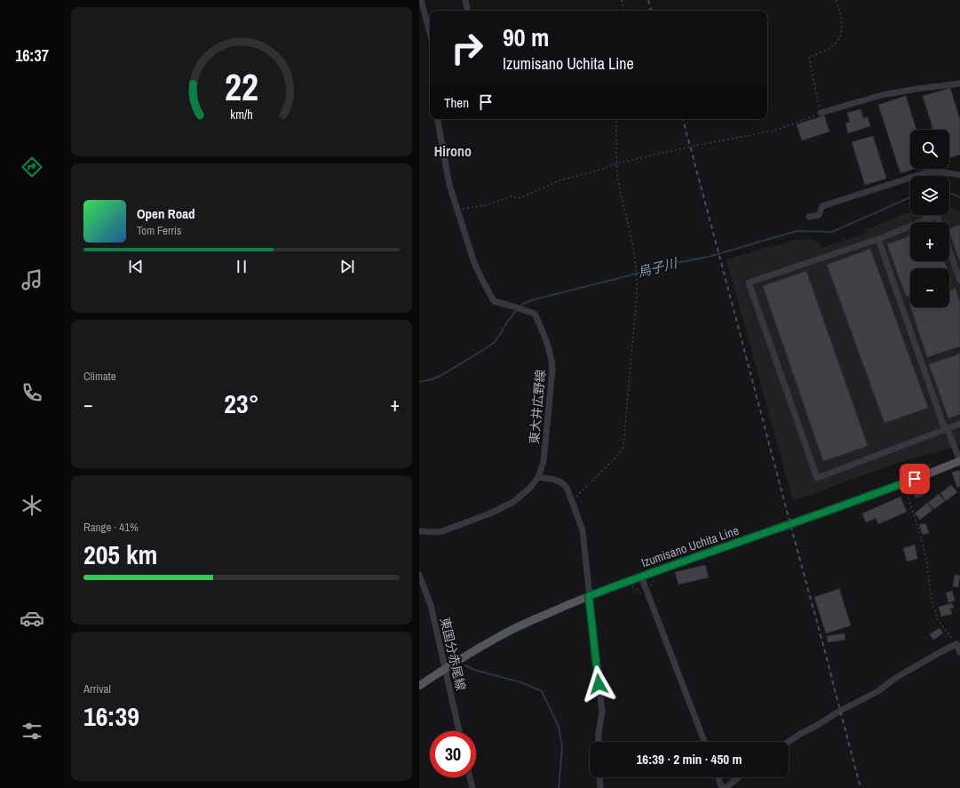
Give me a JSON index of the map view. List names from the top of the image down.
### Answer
{
  "streets": {
    "main road": ["Izumisano Uchita Line"],
    "street": ["東大井広野線", "東国分赤尾線"]
  },
  "crossings": [
    ["Izumisano Uchita Line", "東国分赤尾線"]
  ],
  "districts": ["Hirono"],
  "water": ["烏子川"],
  "page": {
    "tabs": "16:37",
    "turn": ["90 m", "Izumisano Uchita Line"],
    "then": "Then",
    "map_buttons": ["+", "−"],
    "song": ["Open Road", "Tom Ferris"],
    "tile": [
      "Climate",
      ["Range · 41%", "205 km"],
      ["Arrival", "16:39"]
    ],
    "heat": ["−", "23°", "+"],
    "limit": "30",
    "trip": "16:39 · 2 min · 450 m",
    "gauge": ["22", "km/h"]
  }
}
